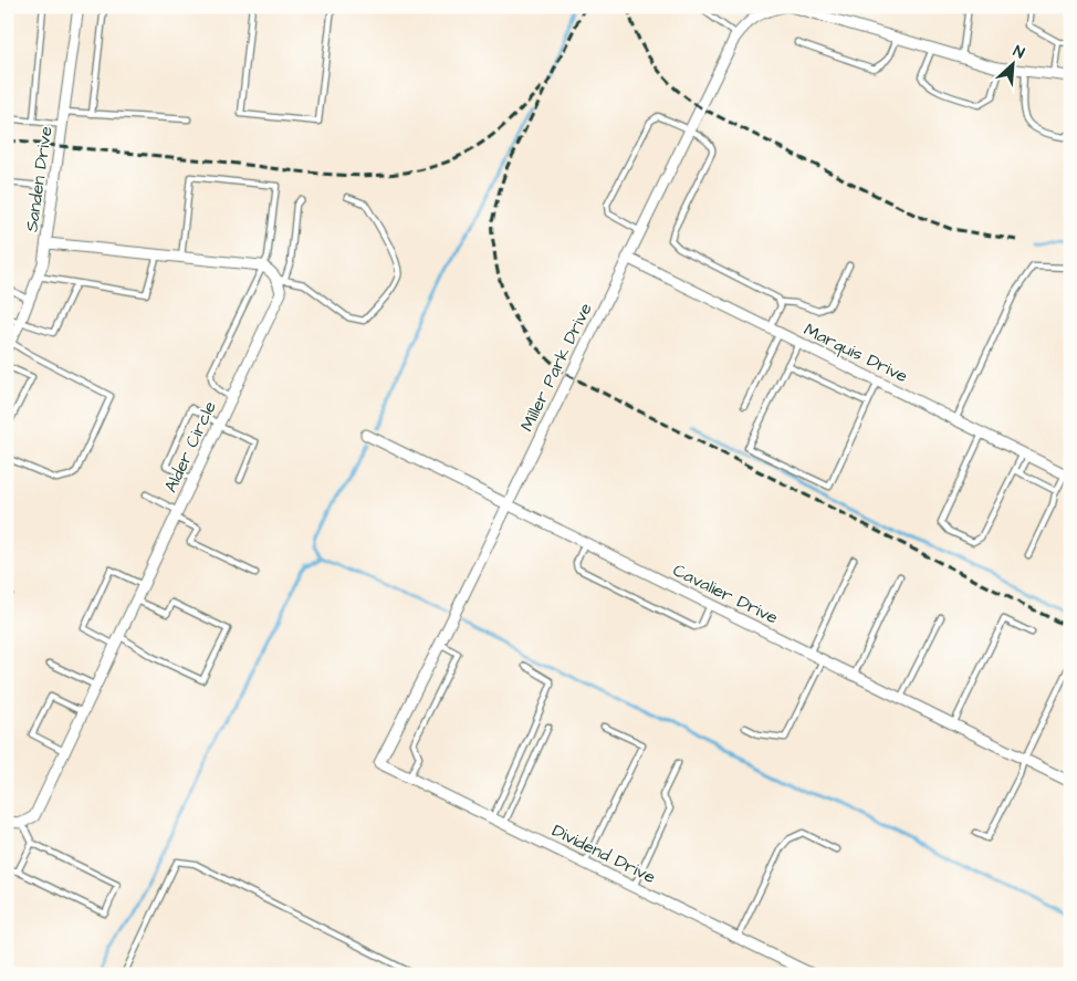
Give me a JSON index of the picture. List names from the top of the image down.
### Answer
{
  "streets": {
    "street": [
      "Sanden Drive",
      "Marquis Drive",
      "Miller Park Drive",
      "Alder Circle",
      "Cavalier Drive",
      "Dividend Drive"
    ]
  },
  "crossings": [
    ["Marquis Drive", "Miller Park Drive"],
    ["Miller Park Drive", "Cavalier Drive"],
    ["Miller Park Drive", "Dividend Drive"]
  ],
  "north": "top right"
}
